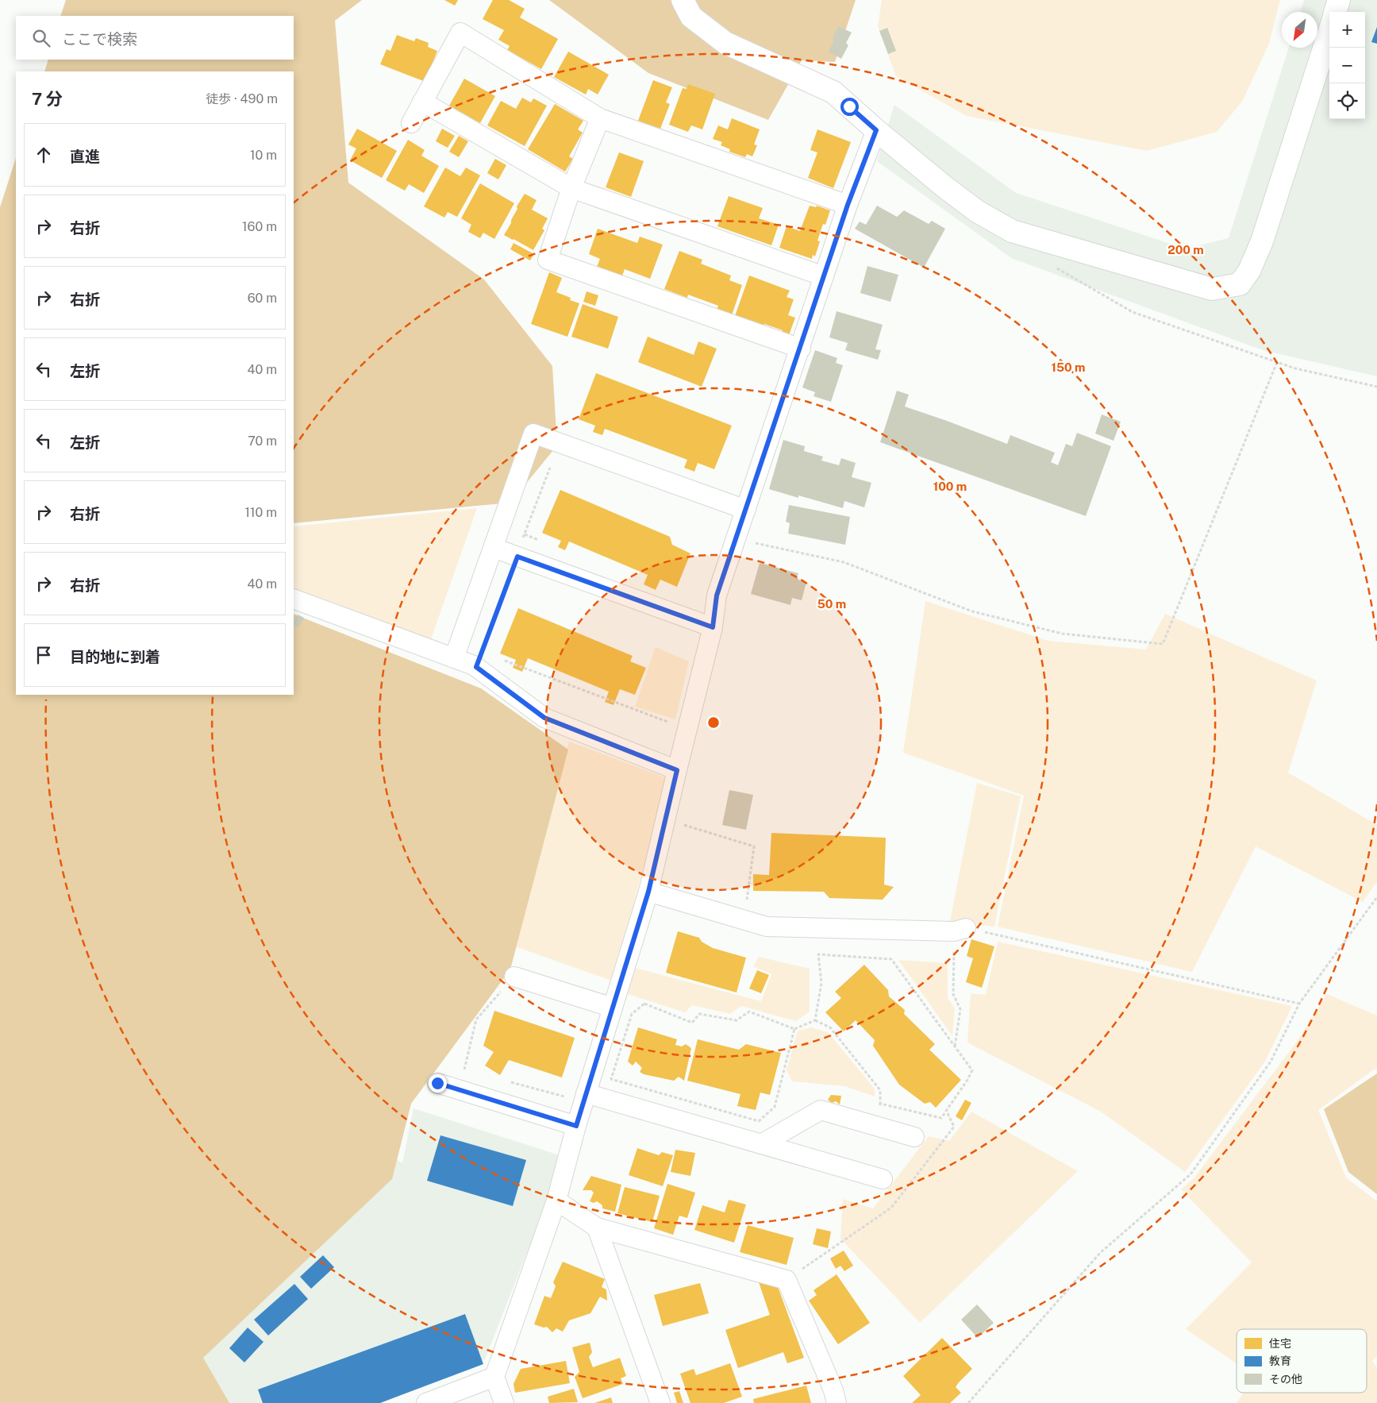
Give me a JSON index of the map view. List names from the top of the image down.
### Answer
{
  "legend": ["住宅", "教育", "その他"],
  "north": "bottom left",
  "page": {
    "map_buttons": ["+", "−"],
    "search": "ここで検索",
    "heading": ["7 分", "徒歩 · 490 m"],
    "list": [
      ["直進", "10 m"],
      ["右折", "160 m"],
      ["右折", "60 m"],
      ["左折", "40 m"],
      ["左折", "70 m"],
      ["右折", "110 m"],
      ["右折", "40 m"],
      "目的地に到着"
    ]
  },
  "rings": [
    "200 m",
    "150 m",
    "100 m",
    "50 m"
  ]
}
